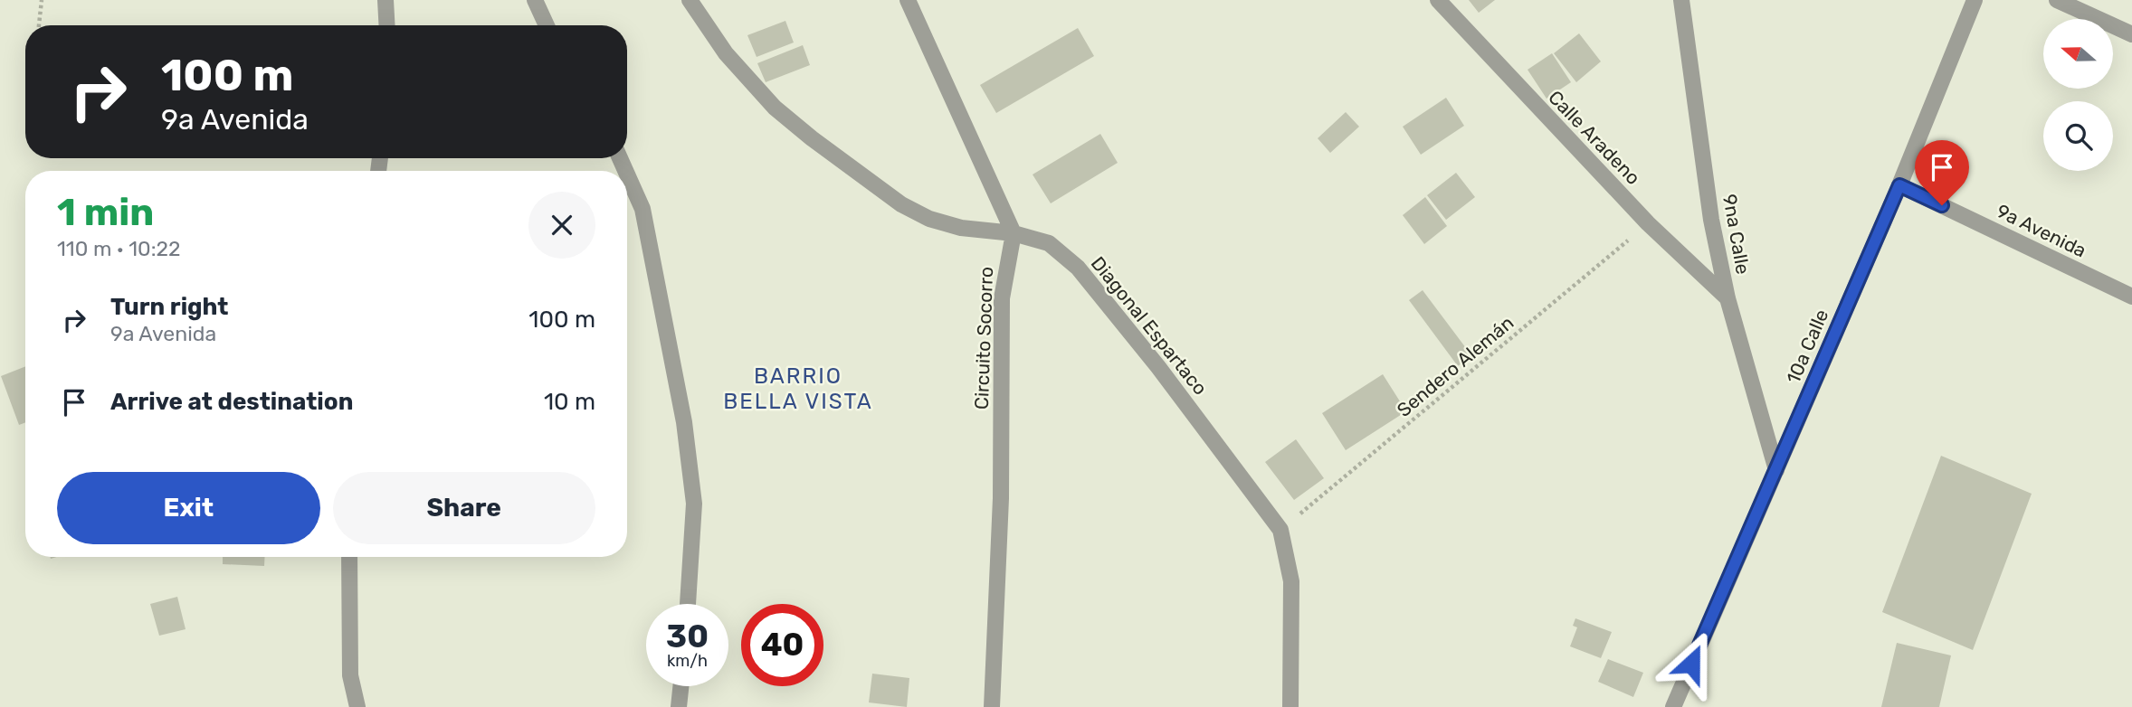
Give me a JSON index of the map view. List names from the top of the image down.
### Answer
{
  "streets": {
    "street": [
      "Calle Aradeno",
      "9a Avenida",
      "9na Calle",
      "Diagonal Espartaco",
      "Circuito Socorro",
      "10a Calle"
    ],
    "path": ["Sendero Alemán"]
  },
  "crossings": [
    ["Calle Aradeno", "9na Calle"],
    ["Calle Aradeno", "Sendero Alemán"],
    ["9a Avenida", "10a Calle"],
    ["9na Calle", "10a Calle"],
    ["Diagonal Espartaco", "Circuito Socorro"],
    ["Diagonal Espartaco", "Sendero Alemán"]
  ],
  "districts": ["BARRIO BELLA VISTA"],
  "north": "left",
  "page": {
    "turn": ["100 m", "9a Avenida"],
    "heading": ["1 min", "110 m · 10:22"],
    "list": [
      {
        "name": "Turn right",
        "note": "9a Avenida",
        "value": "100 m"
      },
      {
        "name": "Arrive at destination",
        "value": "10 m"
      }
    ],
    "buttons": ["Exit", "Share"],
    "speed": "30 km/h",
    "limit": "40"
  }
}
